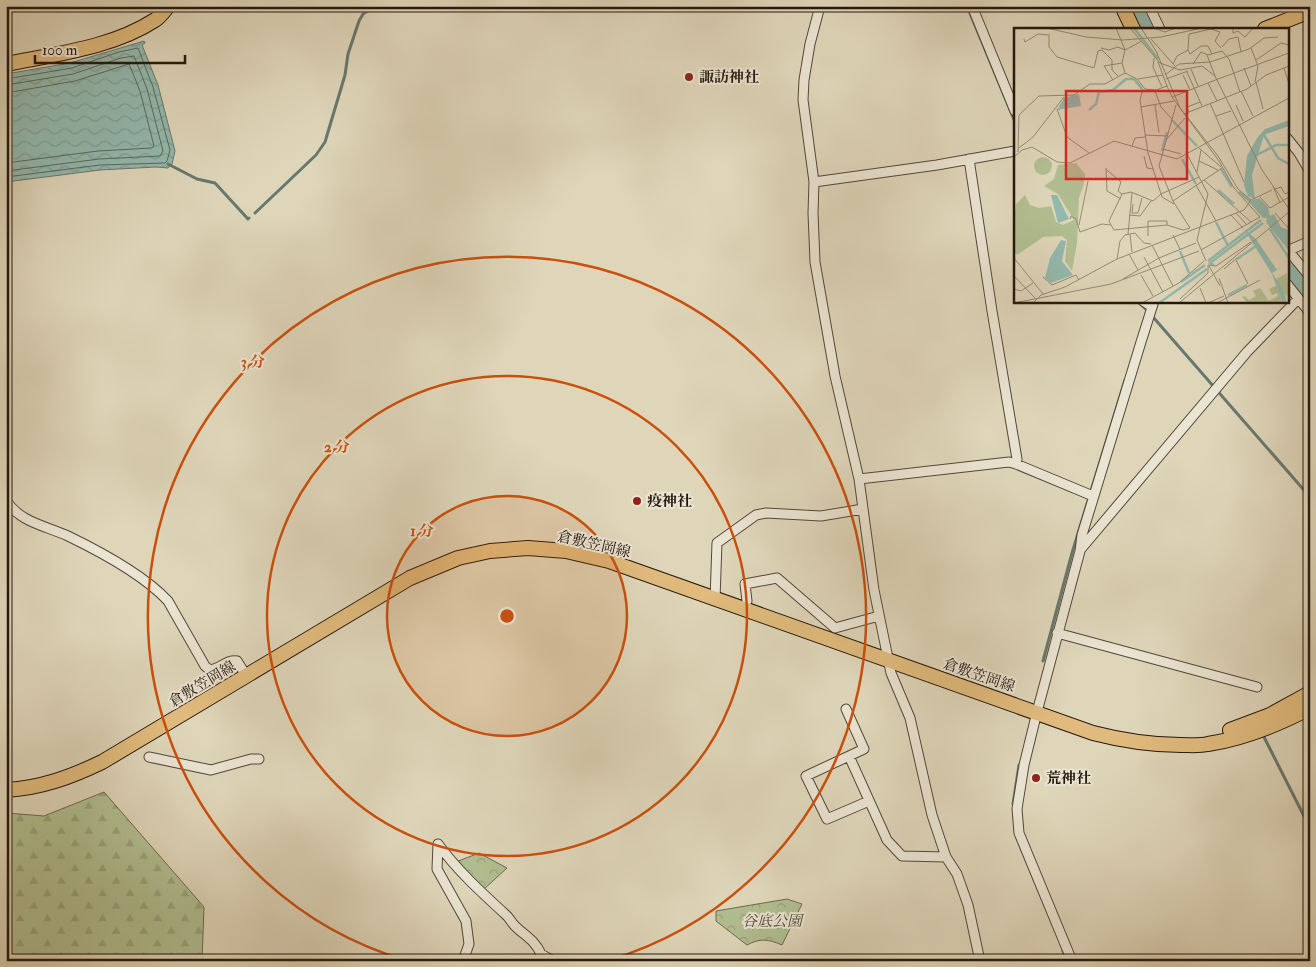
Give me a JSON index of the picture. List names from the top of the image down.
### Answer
{
  "streets": {
    "main road": ["倉敷笠岡線"]
  },
  "parks": ["谷底公園"],
  "places": ["諏訪神社", "疫神社", "荒神社"],
  "scale_bar": "100 m",
  "rings": ["3 分", "2 分", "1 分"]
}
